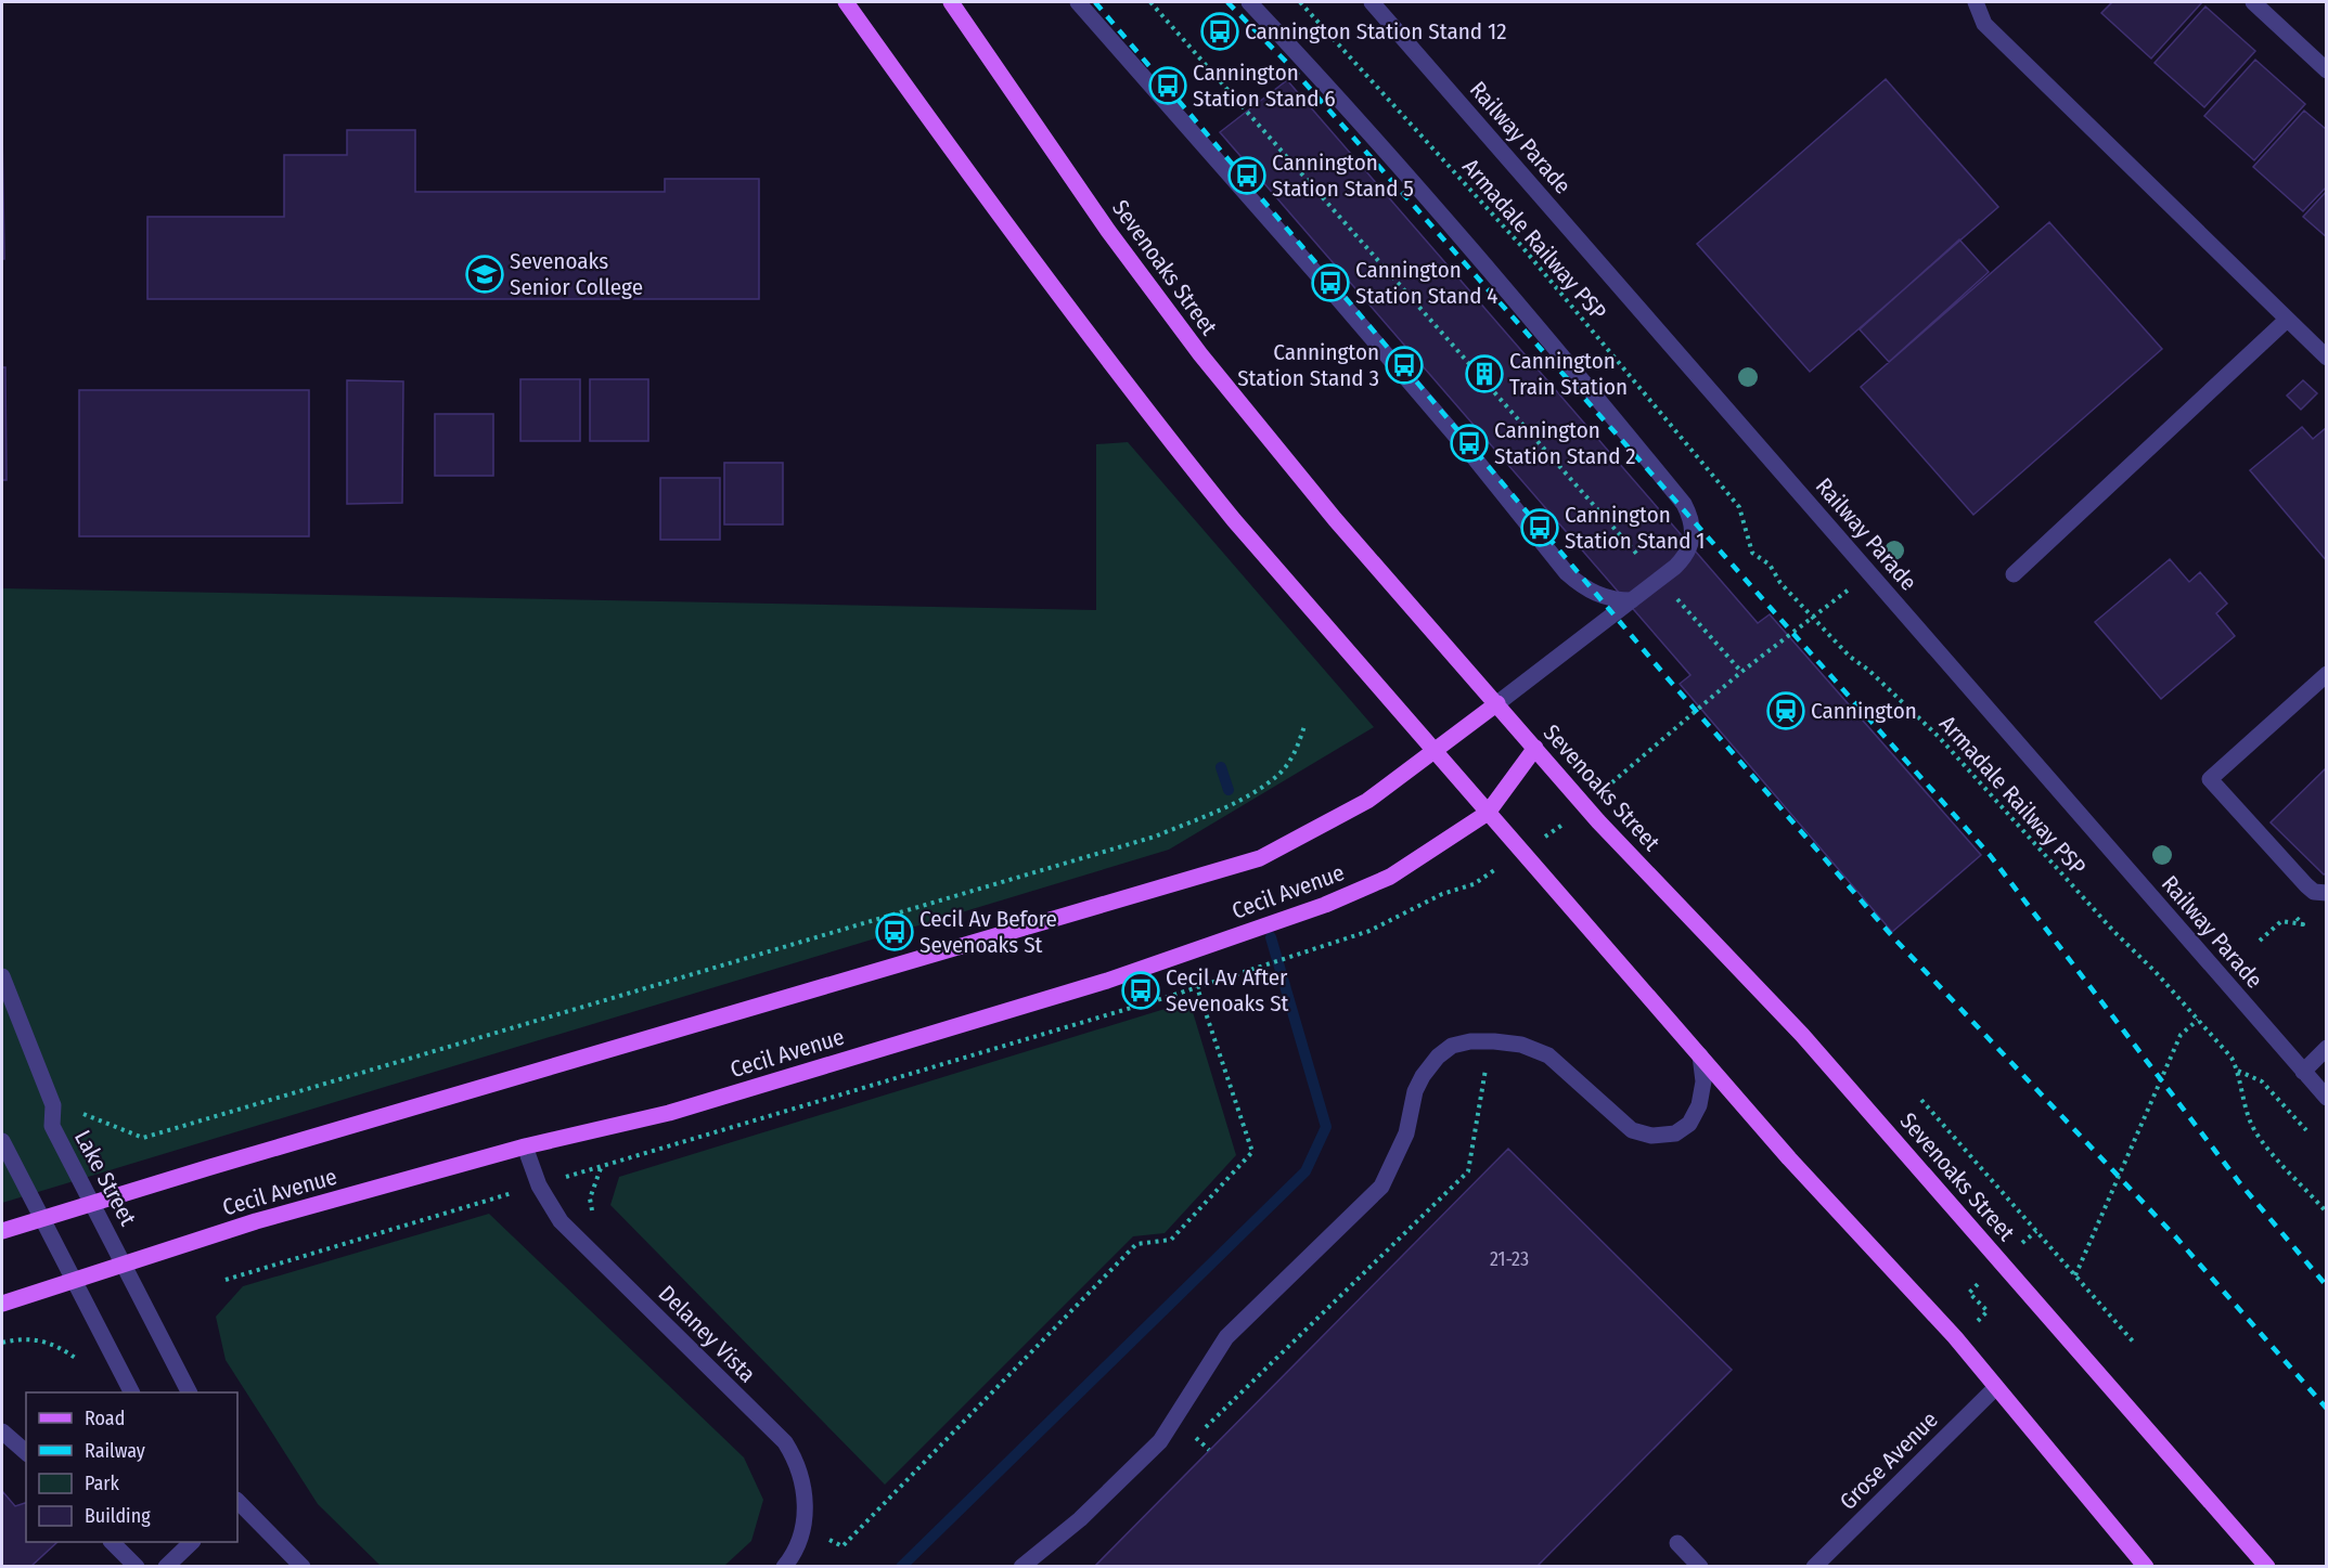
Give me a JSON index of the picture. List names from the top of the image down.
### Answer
{
  "streets": {
    "main road": ["Sevenoaks Street", "Cecil Avenue"],
    "street": [
      "Railway Parade",
      "Lake Street",
      "Delaney Vista",
      "Grose Avenue"
    ],
    "path": ["Armadale Railway PSP"]
  },
  "crossings": [
    ["Sevenoaks Street", "Cecil Avenue"],
    ["Cecil Avenue", "Lake Street"],
    ["Cecil Avenue", "Delaney Vista"]
  ],
  "places": {
    "bus stop": [
      "Cannington Station Stand 12",
      "Cannington Station Stand 6",
      "Cannington Station Stand 5",
      "Cannington Station Stand 4",
      "Cannington Station Stand 3",
      "Cannington Station Stand 2",
      "Cannington Station Stand 1",
      "Cecil Av Before Sevenoaks St",
      "Cecil Av After Sevenoaks St"
    ],
    "school or university": ["Sevenoaks Senior College"],
    "building": ["Cannington Train Station"],
    "station": ["Cannington"]
  },
  "house_numbers": ["21-23"],
  "legend": [
    "Road",
    "Railway",
    "Park",
    "Building"
  ]
}
